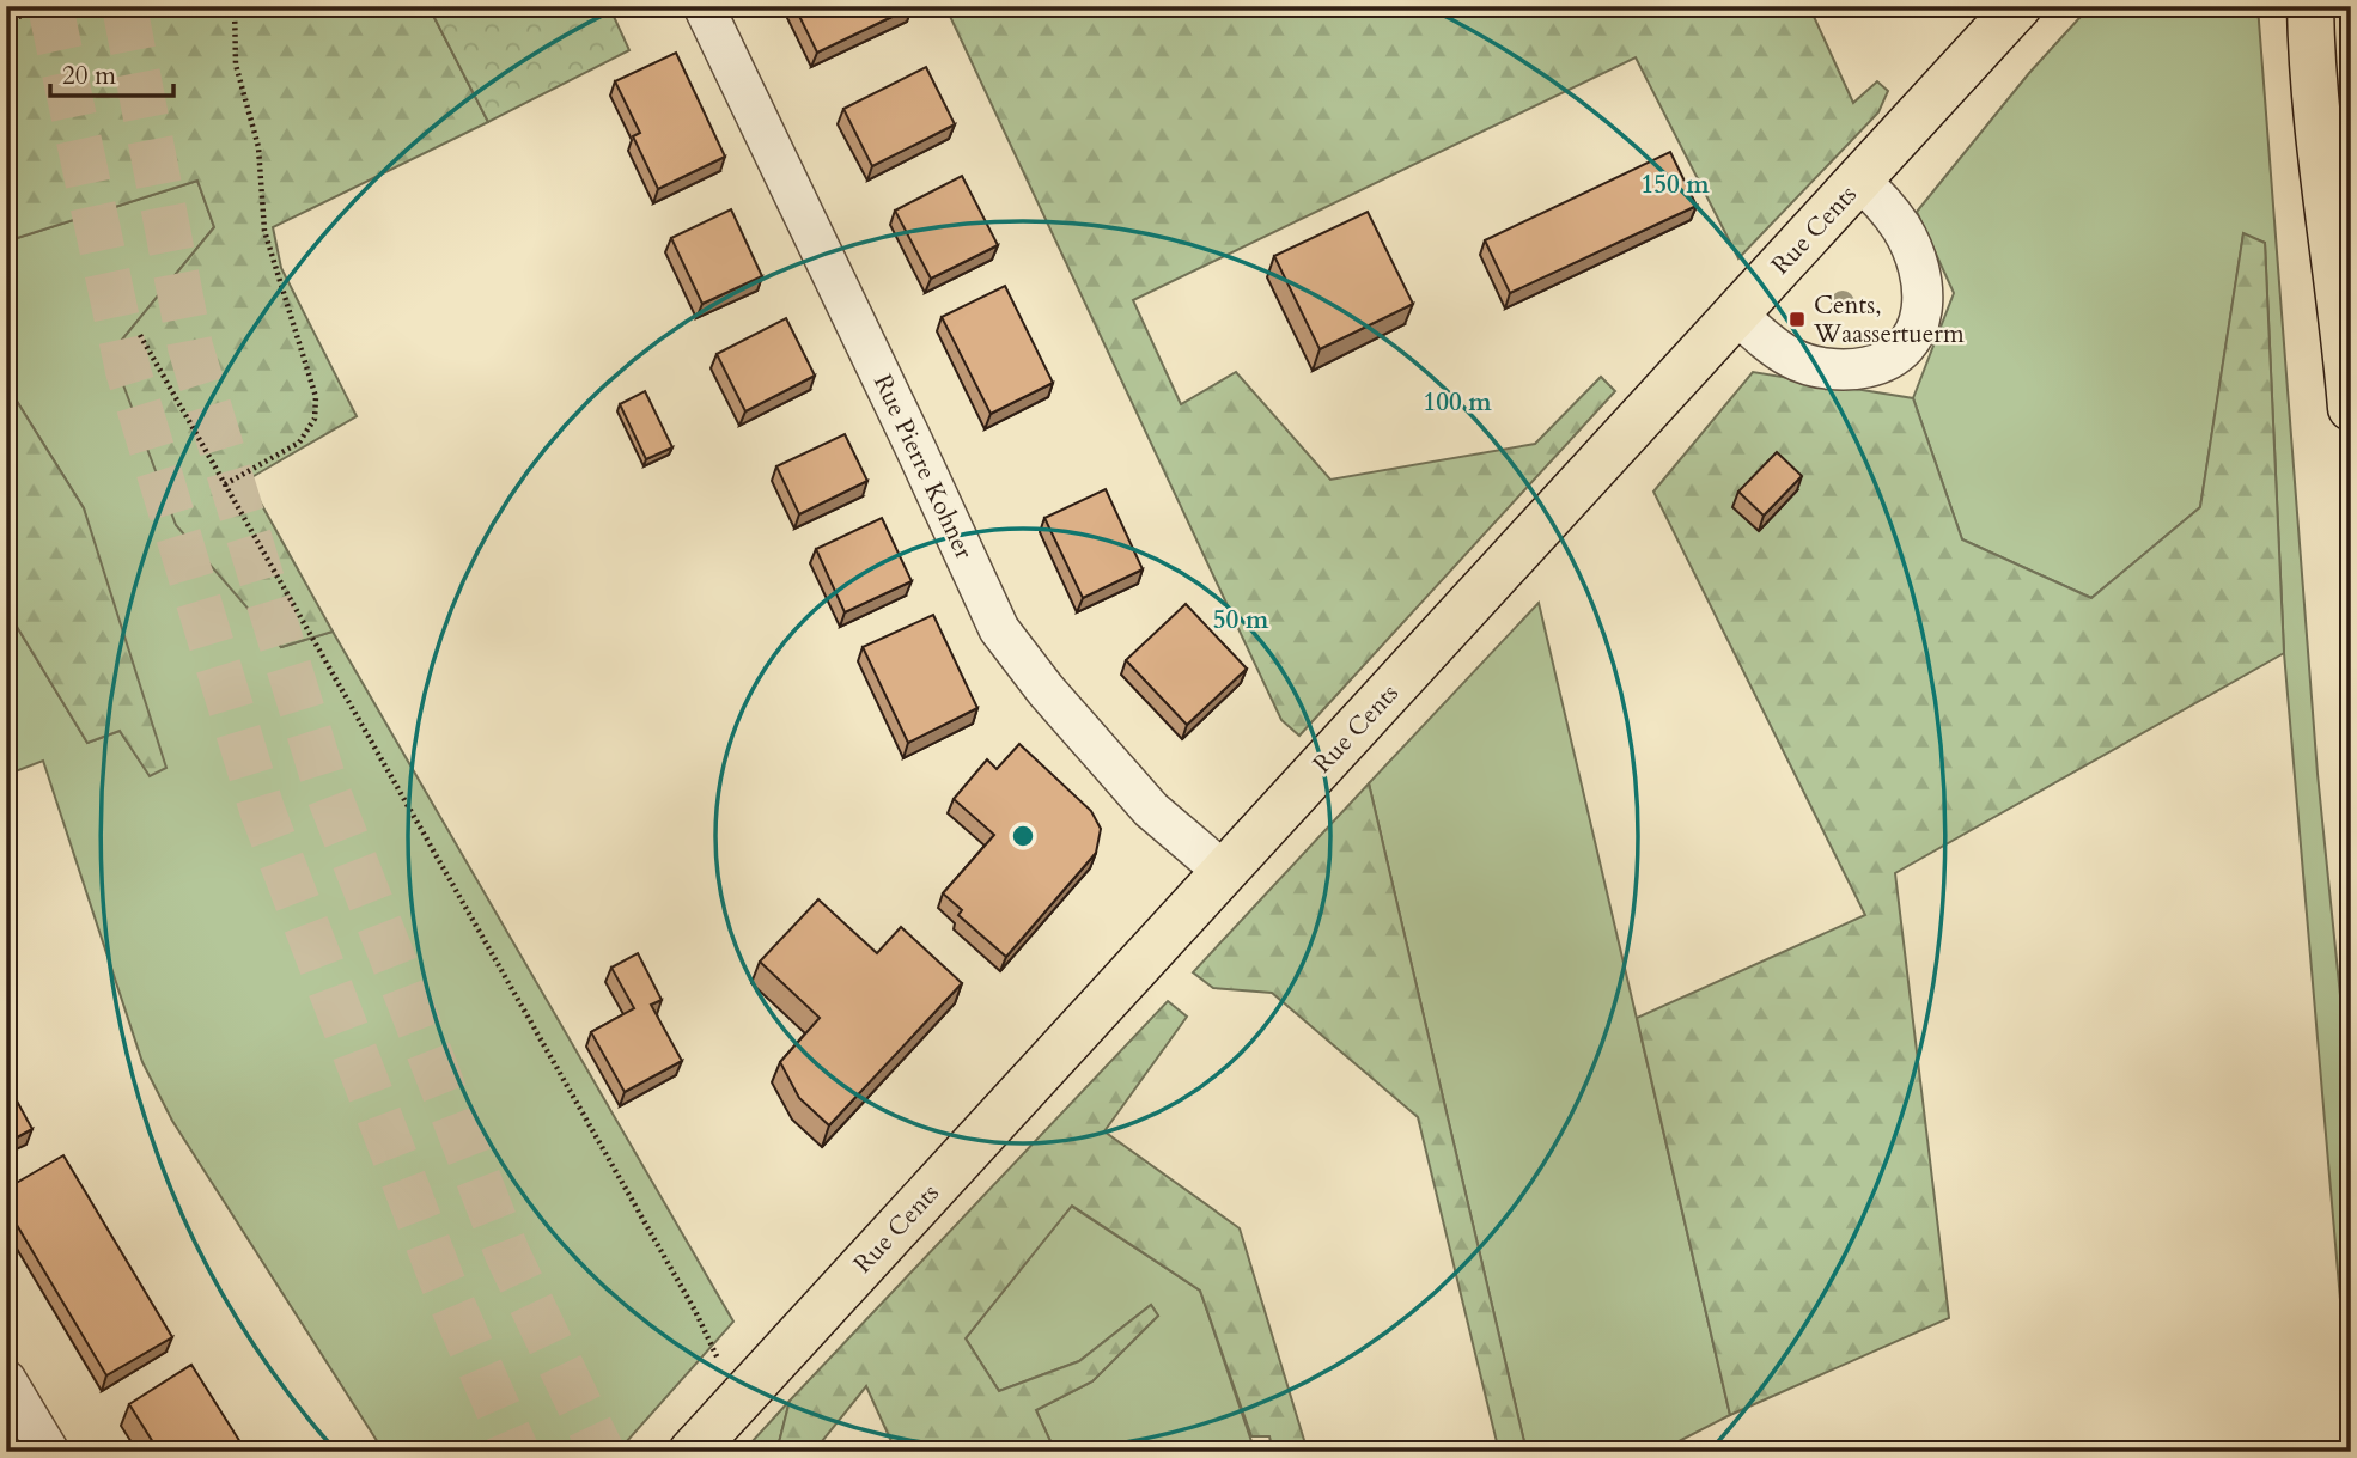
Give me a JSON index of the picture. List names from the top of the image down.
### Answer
{
  "streets": {
    "main road": ["Rue Cents"],
    "street": ["Rue Pierre Kohner"]
  },
  "crossings": [
    ["Rue Cents", "Rue Pierre Kohner"]
  ],
  "places": {
    "transit": ["Cents, Waassertuerm"]
  },
  "scale_bar": "20 m",
  "rings": ["150 m", "100 m", "50 m"]
}
